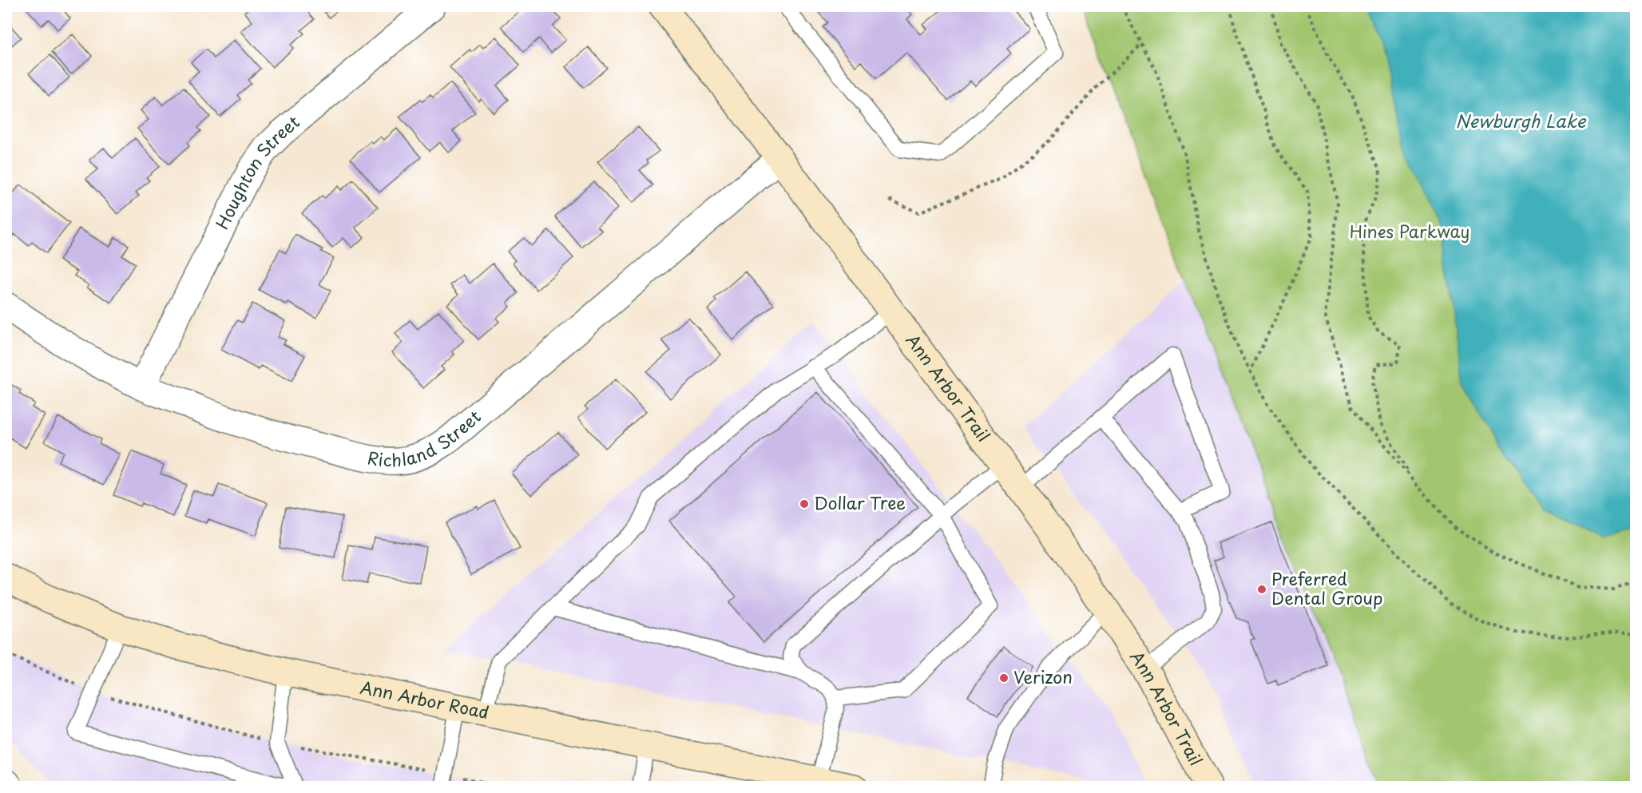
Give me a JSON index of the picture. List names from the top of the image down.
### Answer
{
  "streets": {
    "street": [
      "Houghton Street",
      "Ann Arbor Trail",
      "Richland Street",
      "Ann Arbor Road"
    ]
  },
  "crossings": [
    ["Houghton Street", "Richland Street"],
    ["Ann Arbor Trail", "Richland Street"]
  ],
  "water": ["Newburgh Lake"],
  "parks": ["Hines Parkway"],
  "places": ["Dollar Tree", "Preferred Dental Group", "Verizon"]
}
